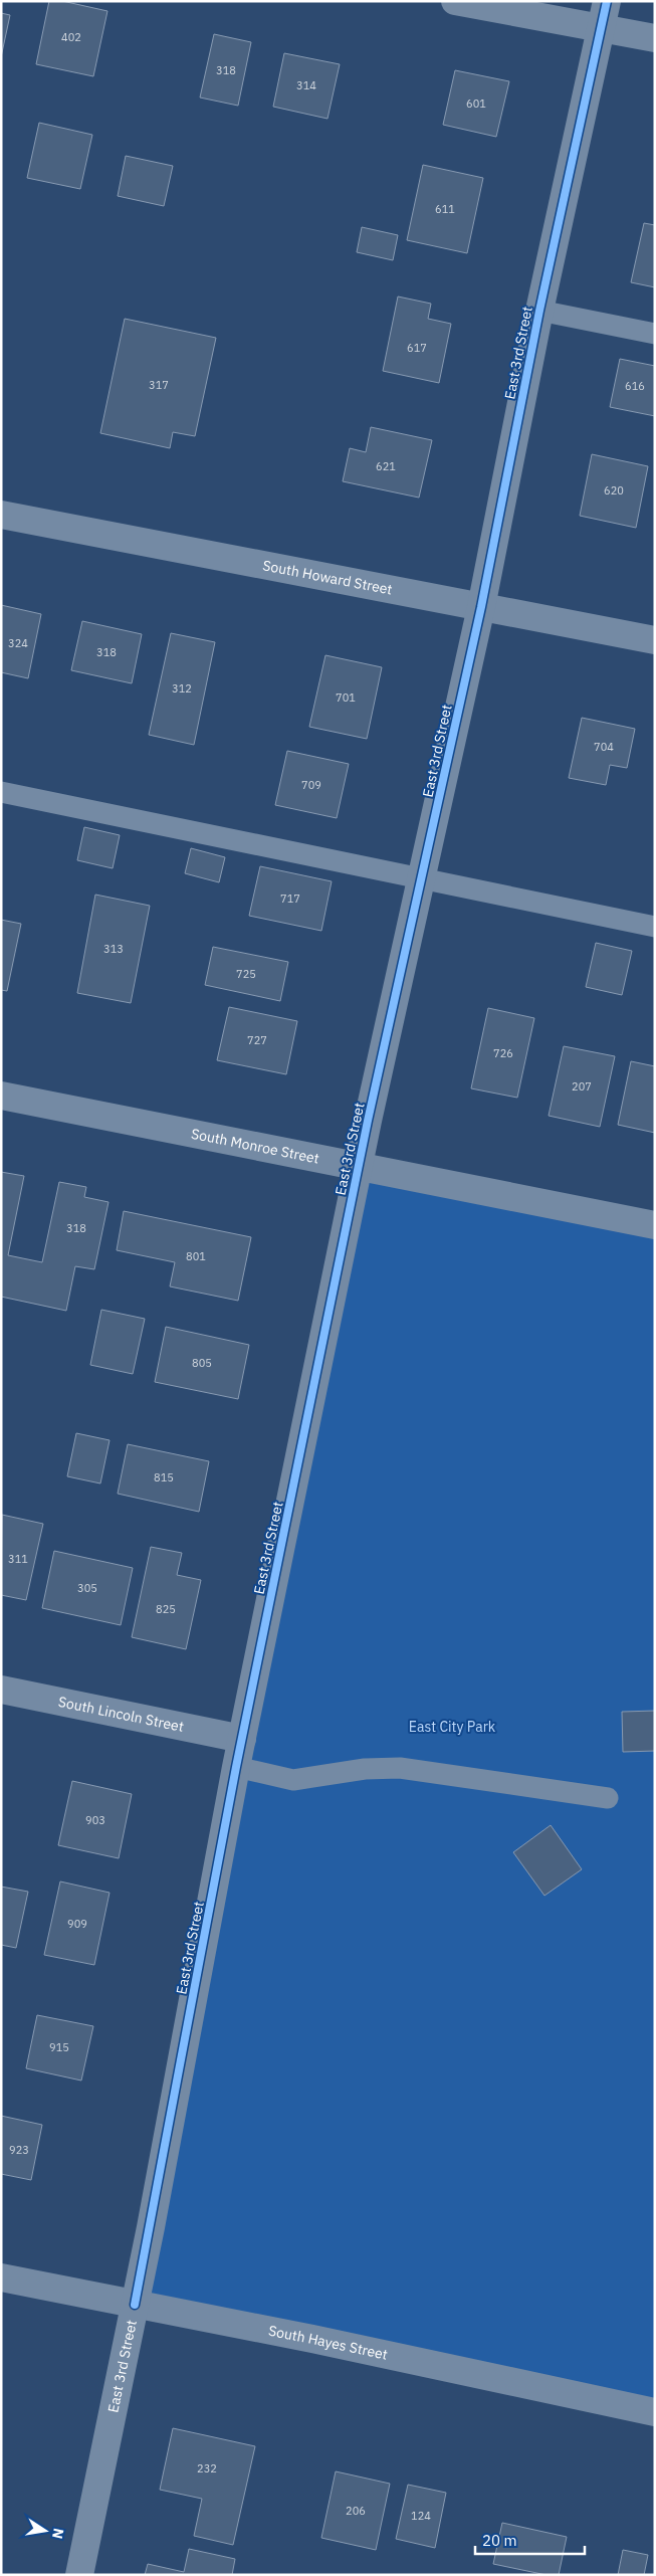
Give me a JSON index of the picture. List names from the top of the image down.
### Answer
{
  "streets": {
    "street": [
      "East 3rd Street",
      "South Howard Street",
      "South Monroe Street",
      "South Lincoln Street",
      "South Hayes Street"
    ]
  },
  "crossings": [
    ["East 3rd Street", "South Howard Street"],
    ["East 3rd Street", "South Monroe Street"],
    ["East 3rd Street", "South Lincoln Street"],
    ["East 3rd Street", "South Hayes Street"]
  ],
  "parks": ["East City Park"],
  "house_numbers": [
    "402",
    "318",
    "314",
    "601",
    "611",
    "617",
    "317",
    "616",
    "621",
    "620",
    "324",
    "318",
    "312",
    "701",
    "704",
    "709",
    "717",
    "313",
    "725",
    "727",
    "726",
    "207",
    "318",
    "801",
    "805",
    "815",
    "311",
    "305",
    "825",
    "903",
    "909",
    "915",
    "923",
    "232",
    "206",
    "124"
  ],
  "scale_bar": "20 m",
  "north": "right"
}
